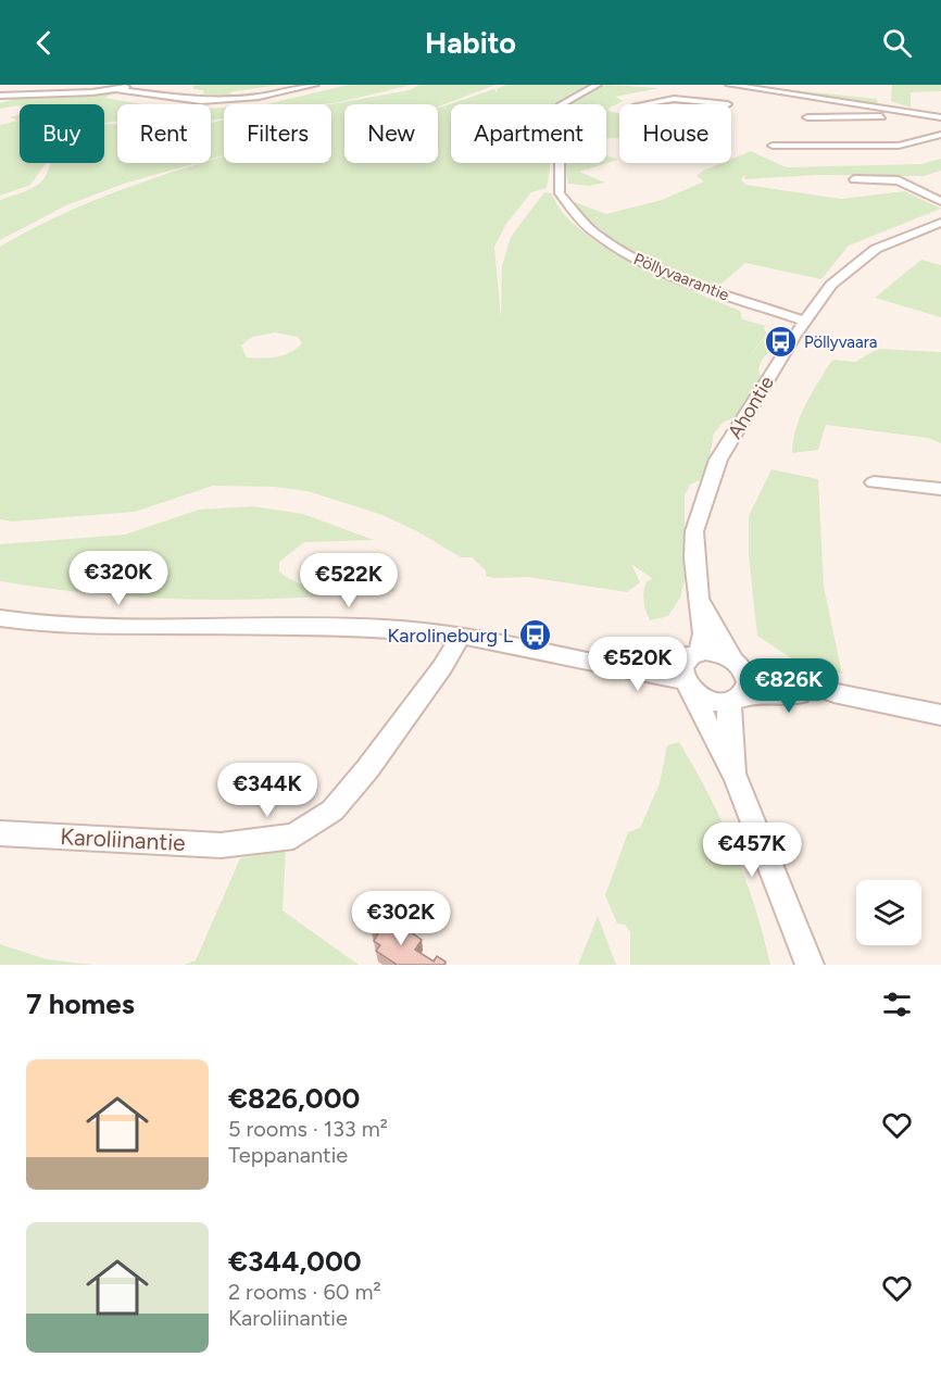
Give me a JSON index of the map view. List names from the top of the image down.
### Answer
{
  "streets": {
    "street": ["Pöllyvaarantie", "Ahontie", "Karoliinantie"]
  },
  "crossings": [
    ["Pöllyvaarantie", "Ahontie"]
  ],
  "places": {
    "bus stop": ["Pöllyvaara", "Karolineburg L"]
  },
  "page": {
    "header": "Habito",
    "chip": [
      "Buy",
      "Rent",
      "Filters",
      "New",
      "Apartment",
      "House"
    ],
    "price": [
      "€320K",
      "€522K",
      "€520K",
      "€826K",
      "€344K",
      "€457K",
      "€302K"
    ],
    "heading": "7 homes",
    "list": [
      {
        "name": "€826,000",
        "note": "5 rooms · 133 m² · Teppanantie"
      },
      {
        "name": "€344,000",
        "note": "2 rooms · 60 m² · Karoliinantie"
      }
    ]
  }
}
